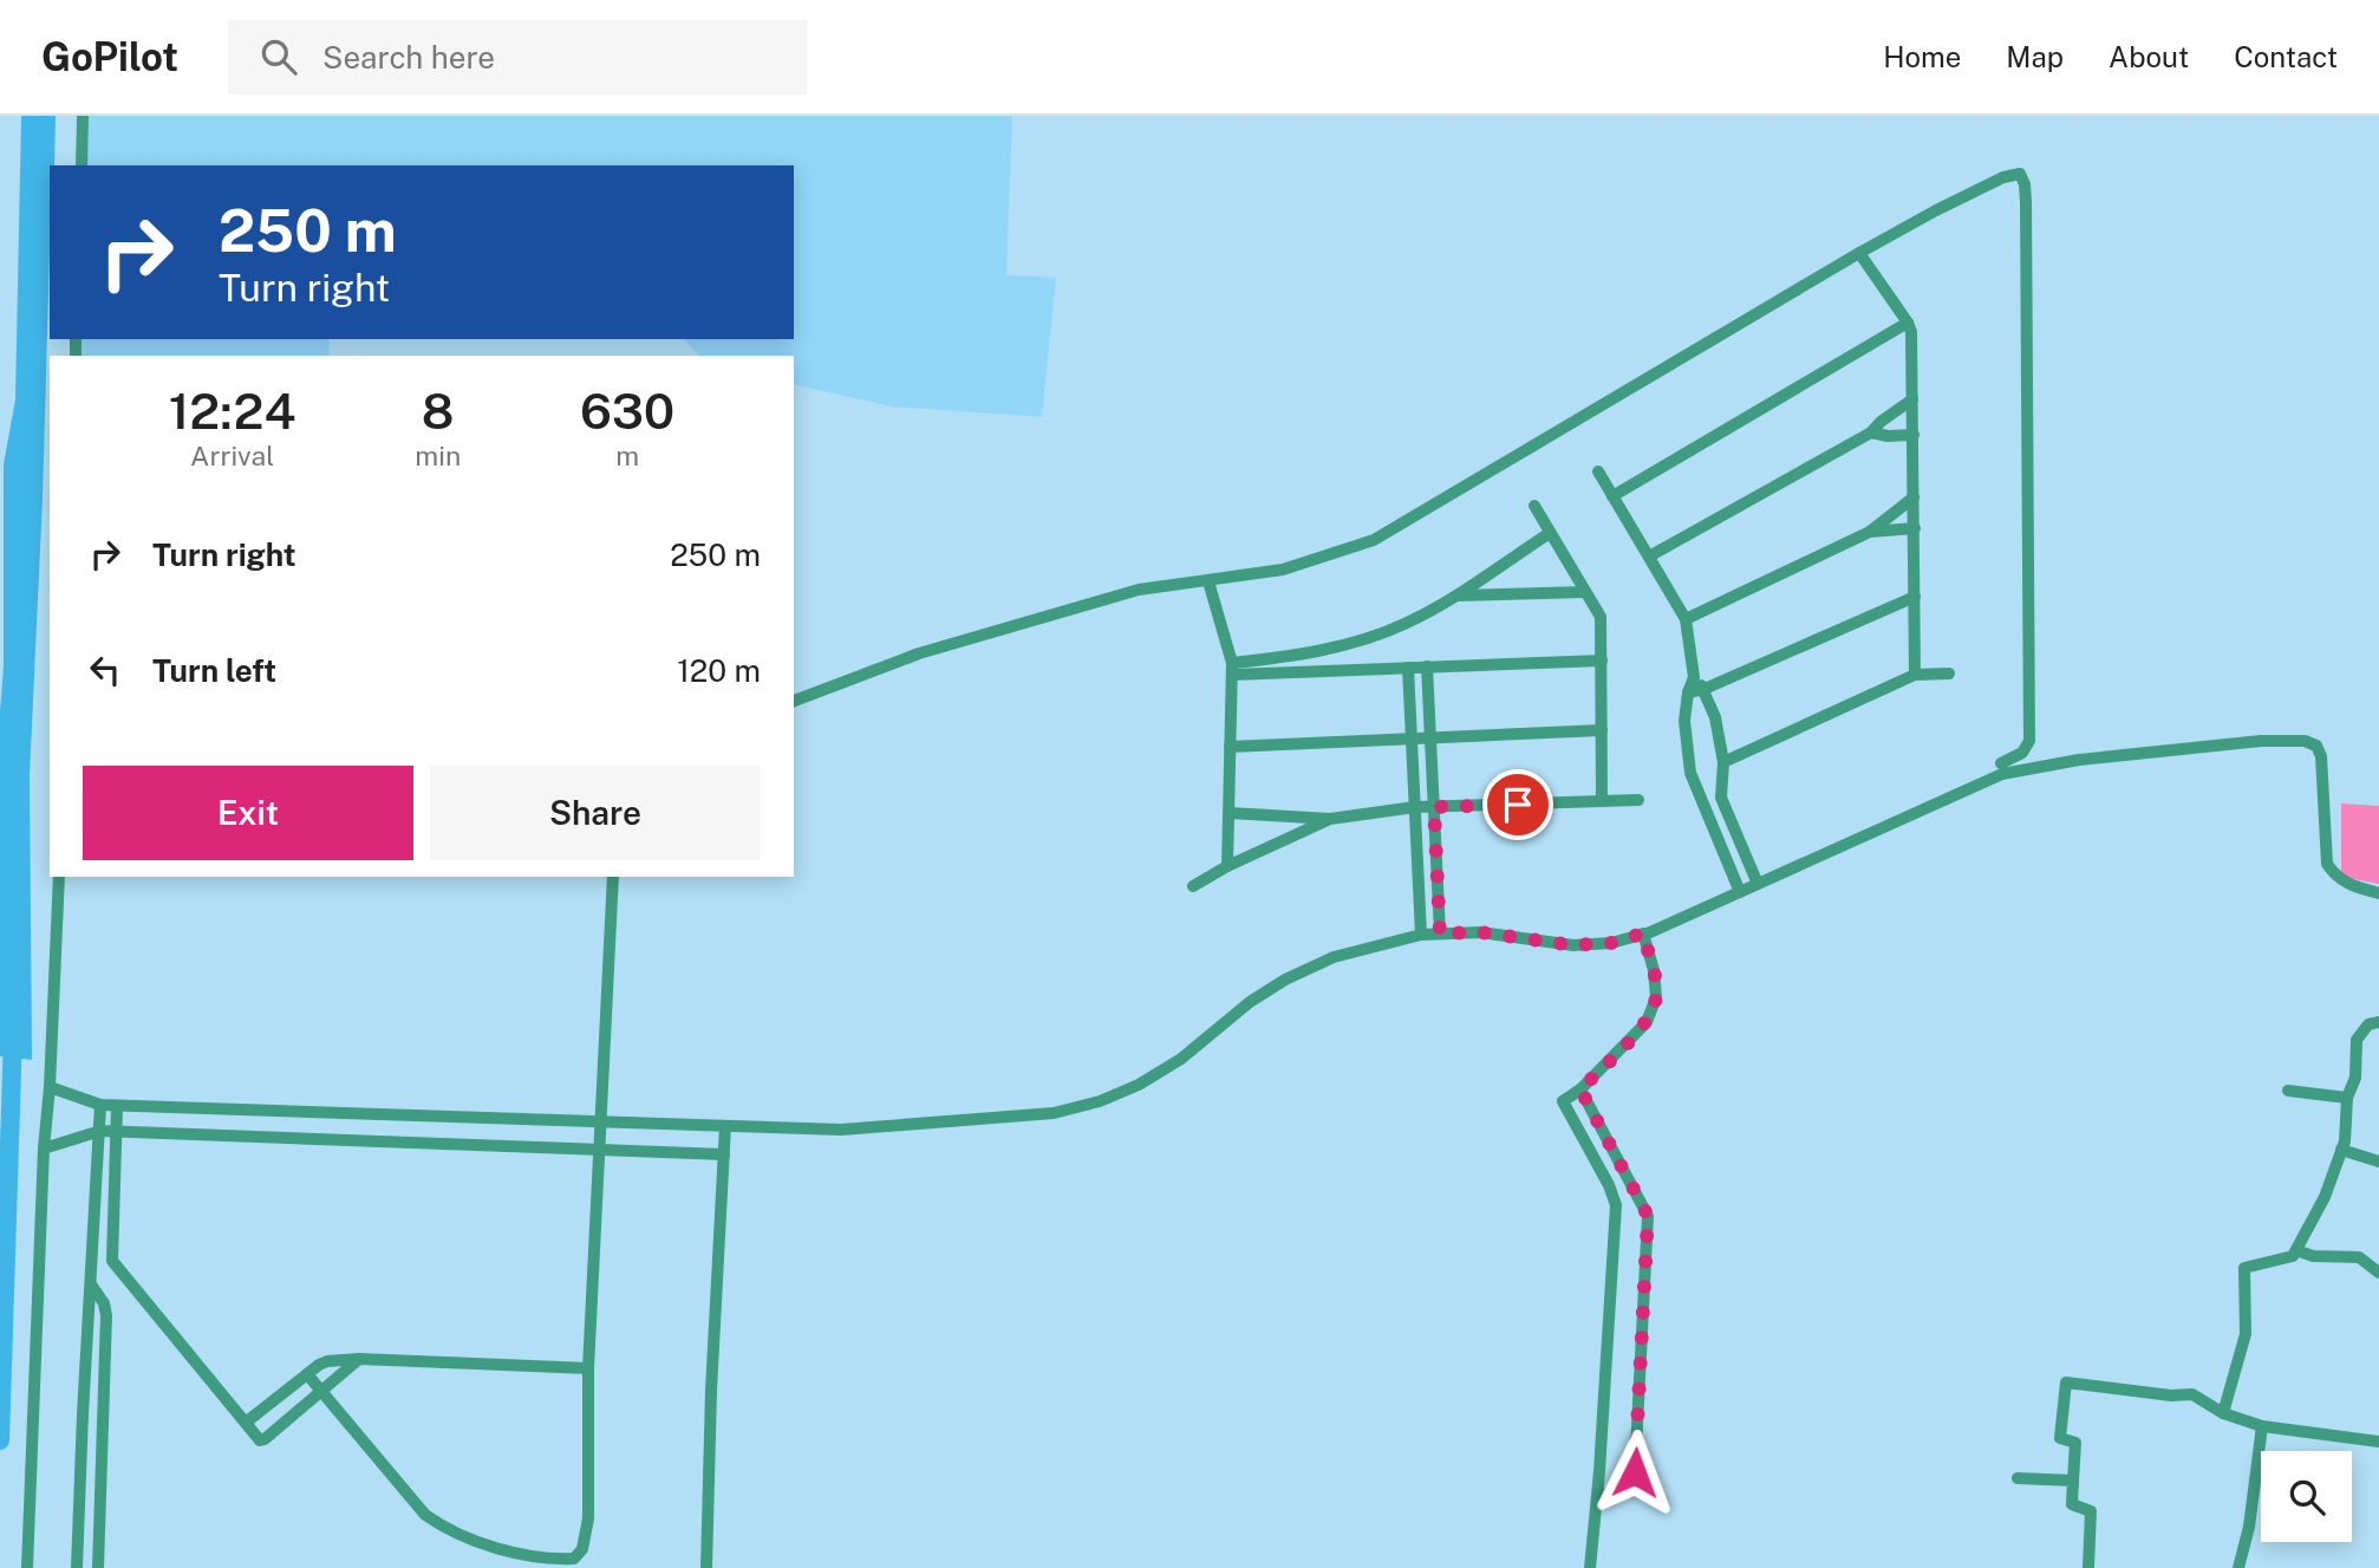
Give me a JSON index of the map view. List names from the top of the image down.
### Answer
{
  "page": {
    "header": "GoPilot",
    "search": "Search here",
    "nav": [
      "Home",
      "Map",
      "About",
      "Contact"
    ],
    "turn": ["250 m", "Turn right"],
    "eta": [
      "12:24",
      "Arrival",
      "8",
      "min",
      "630",
      "m"
    ],
    "list": [
      {
        "name": "Turn right",
        "value": "250 m"
      },
      {
        "name": "Turn left",
        "value": "120 m"
      }
    ],
    "buttons": ["Exit", "Share"]
  }
}
